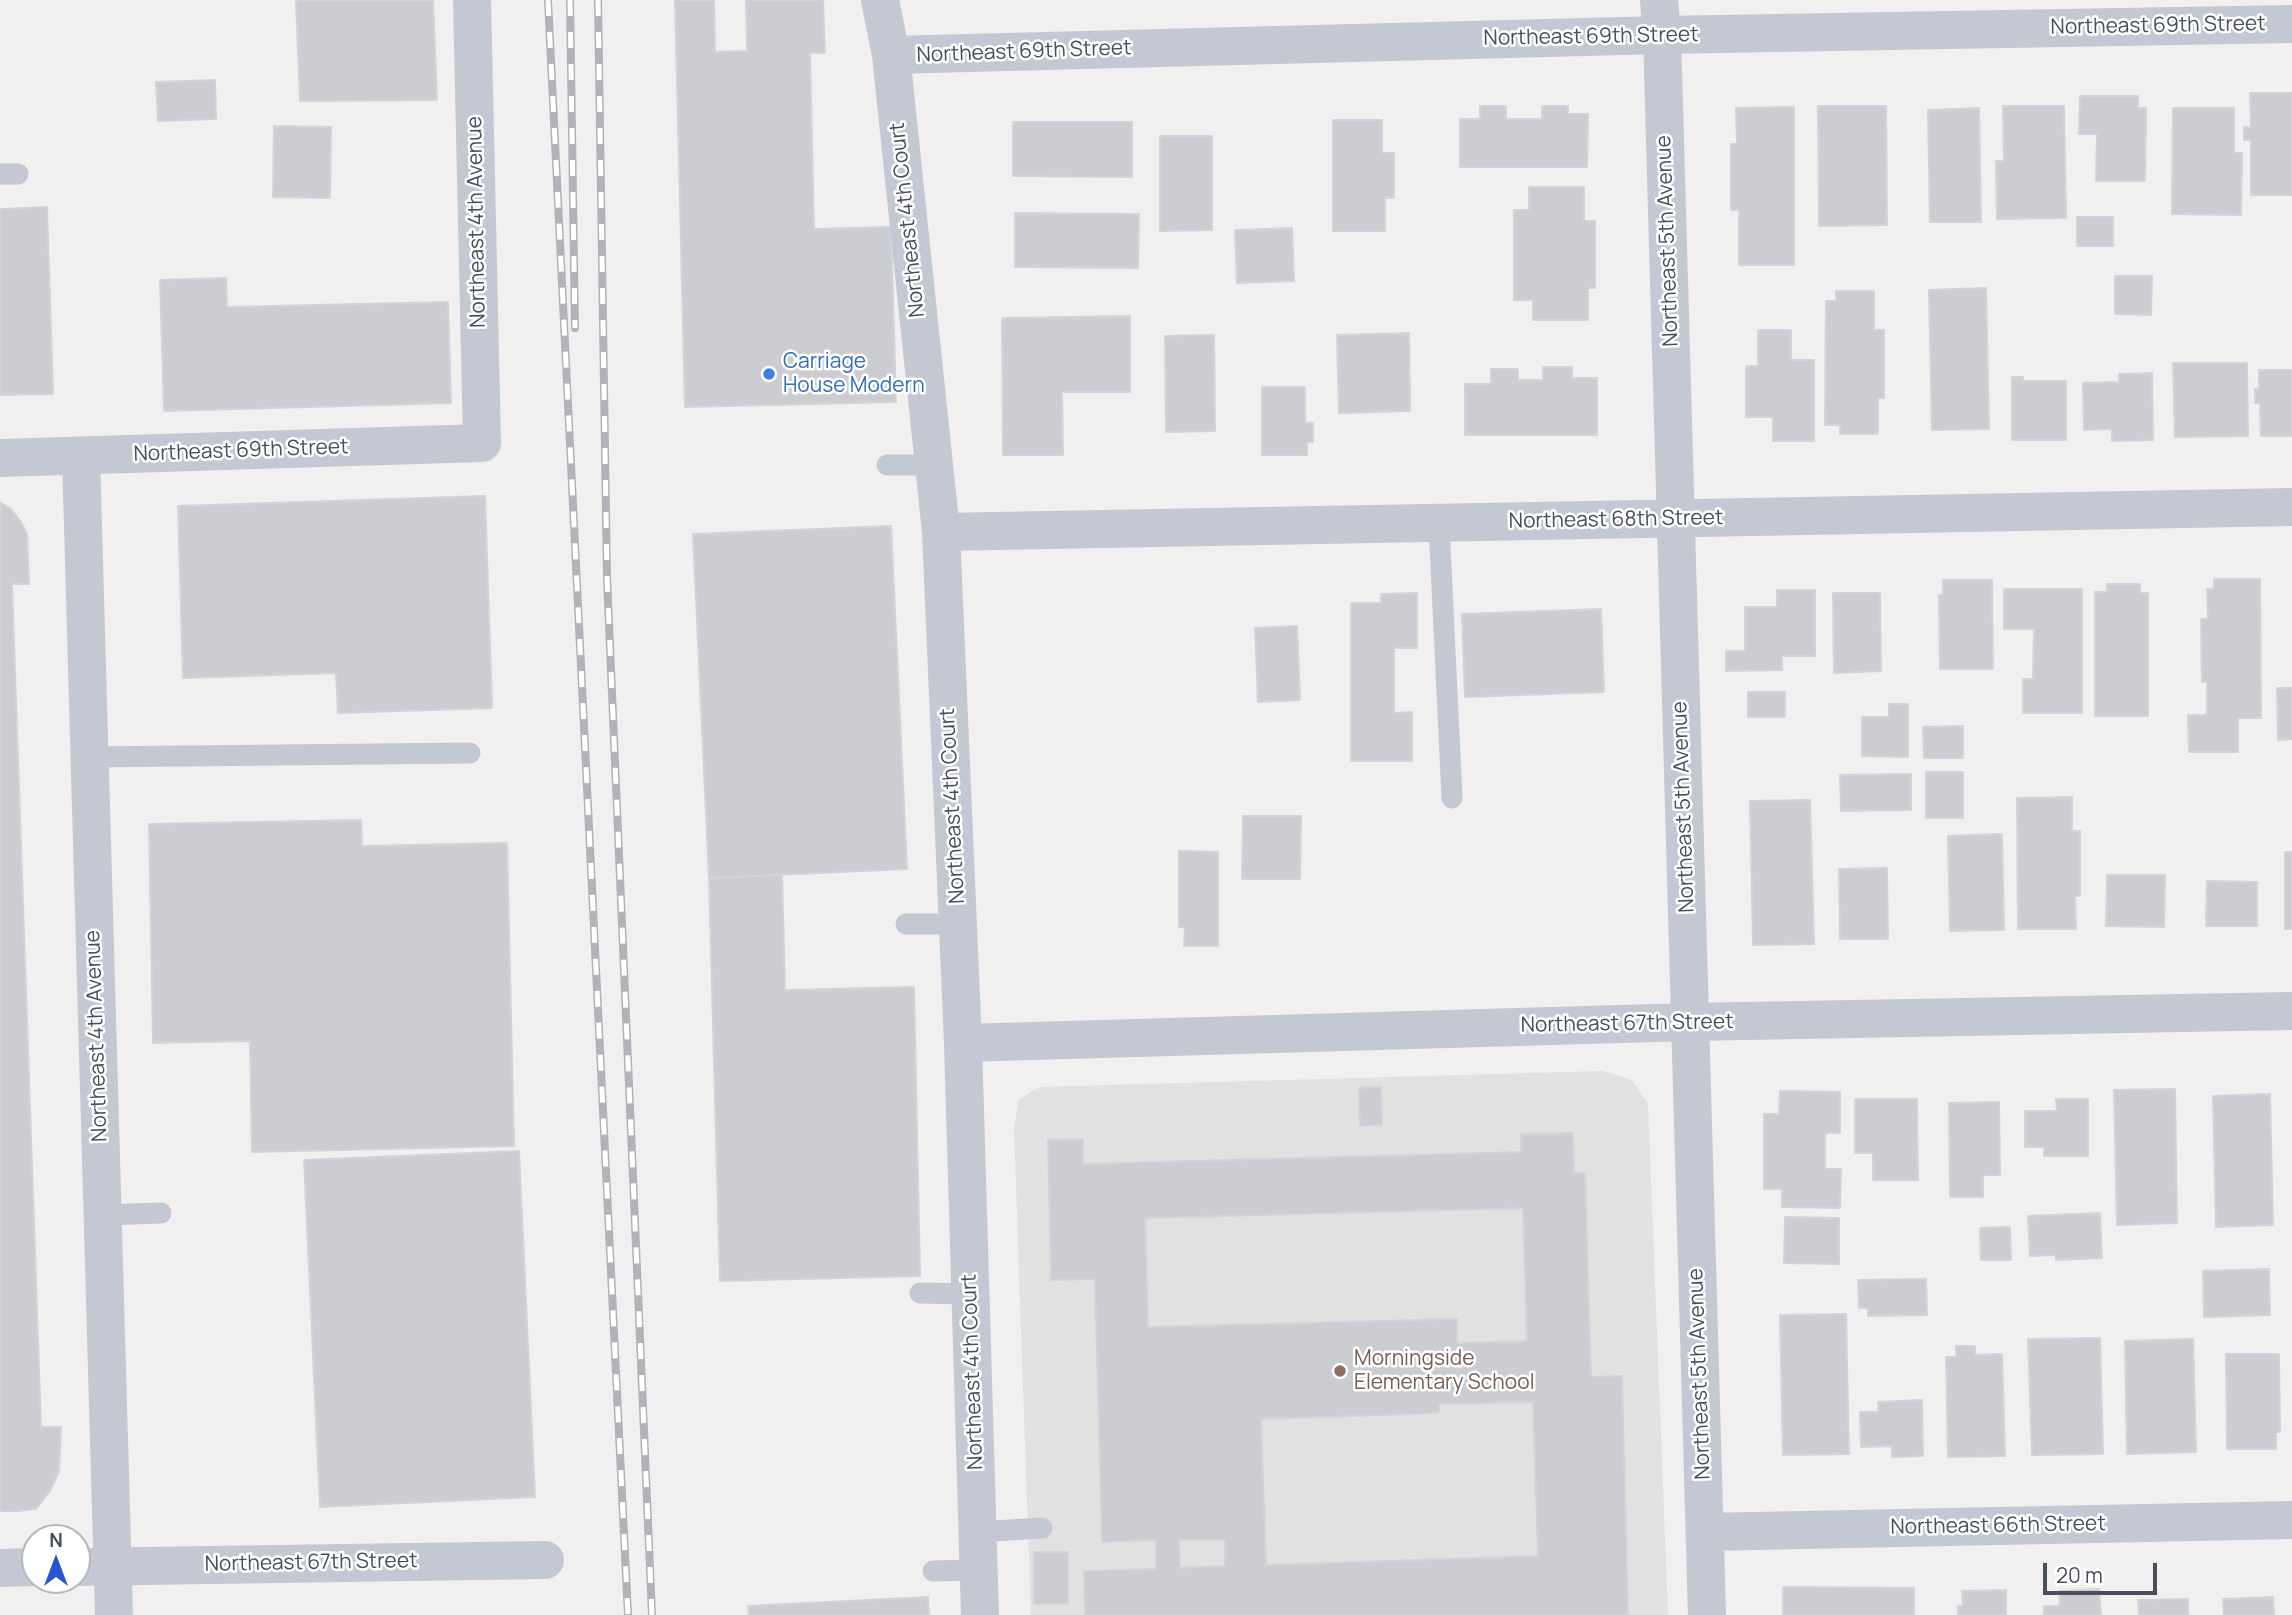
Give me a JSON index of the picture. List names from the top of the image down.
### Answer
{
  "streets": {
    "street": [
      "Northeast 69th Street",
      "Northeast 4th Court",
      "Northeast 4th Avenue",
      "Northeast 5th Avenue",
      "Northeast 68th Street",
      "Northeast 67th Street",
      "Northeast 66th Street"
    ]
  },
  "crossings": [
    ["Northeast 69th Street", "Northeast 4th Court"],
    ["Northeast 69th Street", "Northeast 4th Avenue"],
    ["Northeast 69th Street", "Northeast 5th Avenue"],
    ["Northeast 4th Court", "Northeast 68th Street"],
    ["Northeast 4th Court", "Northeast 67th Street"],
    ["Northeast 4th Avenue", "Northeast 67th Street"],
    ["Northeast 5th Avenue", "Northeast 68th Street"],
    ["Northeast 5th Avenue", "Northeast 67th Street"],
    ["Northeast 5th Avenue", "Northeast 66th Street"]
  ],
  "places": ["Carriage House Modern", "Morningside Elementary School"],
  "scale_bar": "20 m",
  "north": "top"
}
